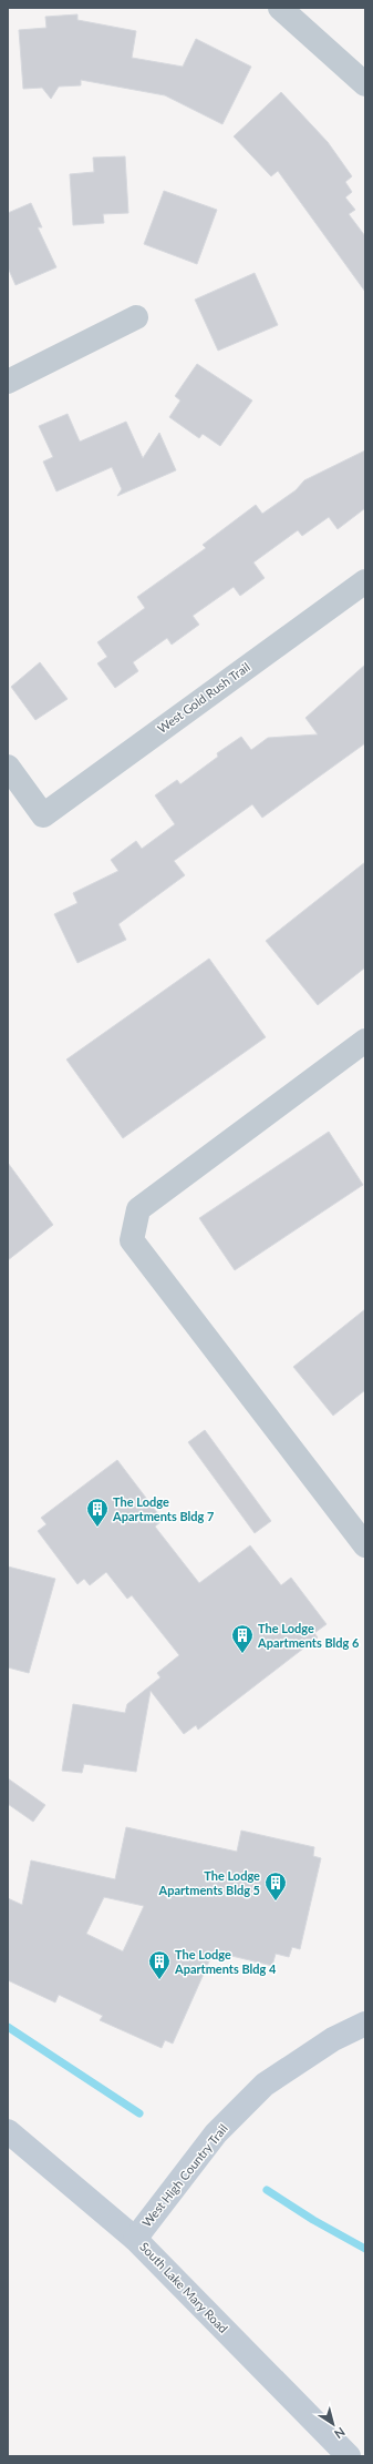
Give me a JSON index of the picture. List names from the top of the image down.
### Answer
{
  "streets": {
    "main road": ["West High Country Trail", "South Lake Mary Road"],
    "street": ["West Gold Rush Trail"]
  },
  "crossings": [
    ["West High Country Trail", "South Lake Mary Road"]
  ],
  "places": {
    "building": [
      "The Lodge Apartments Bldg 7",
      "The Lodge Apartments Bldg 6",
      "The Lodge Apartments Bldg 5",
      "The Lodge Apartments Bldg 4"
    ]
  },
  "north": "bottom right"
}
